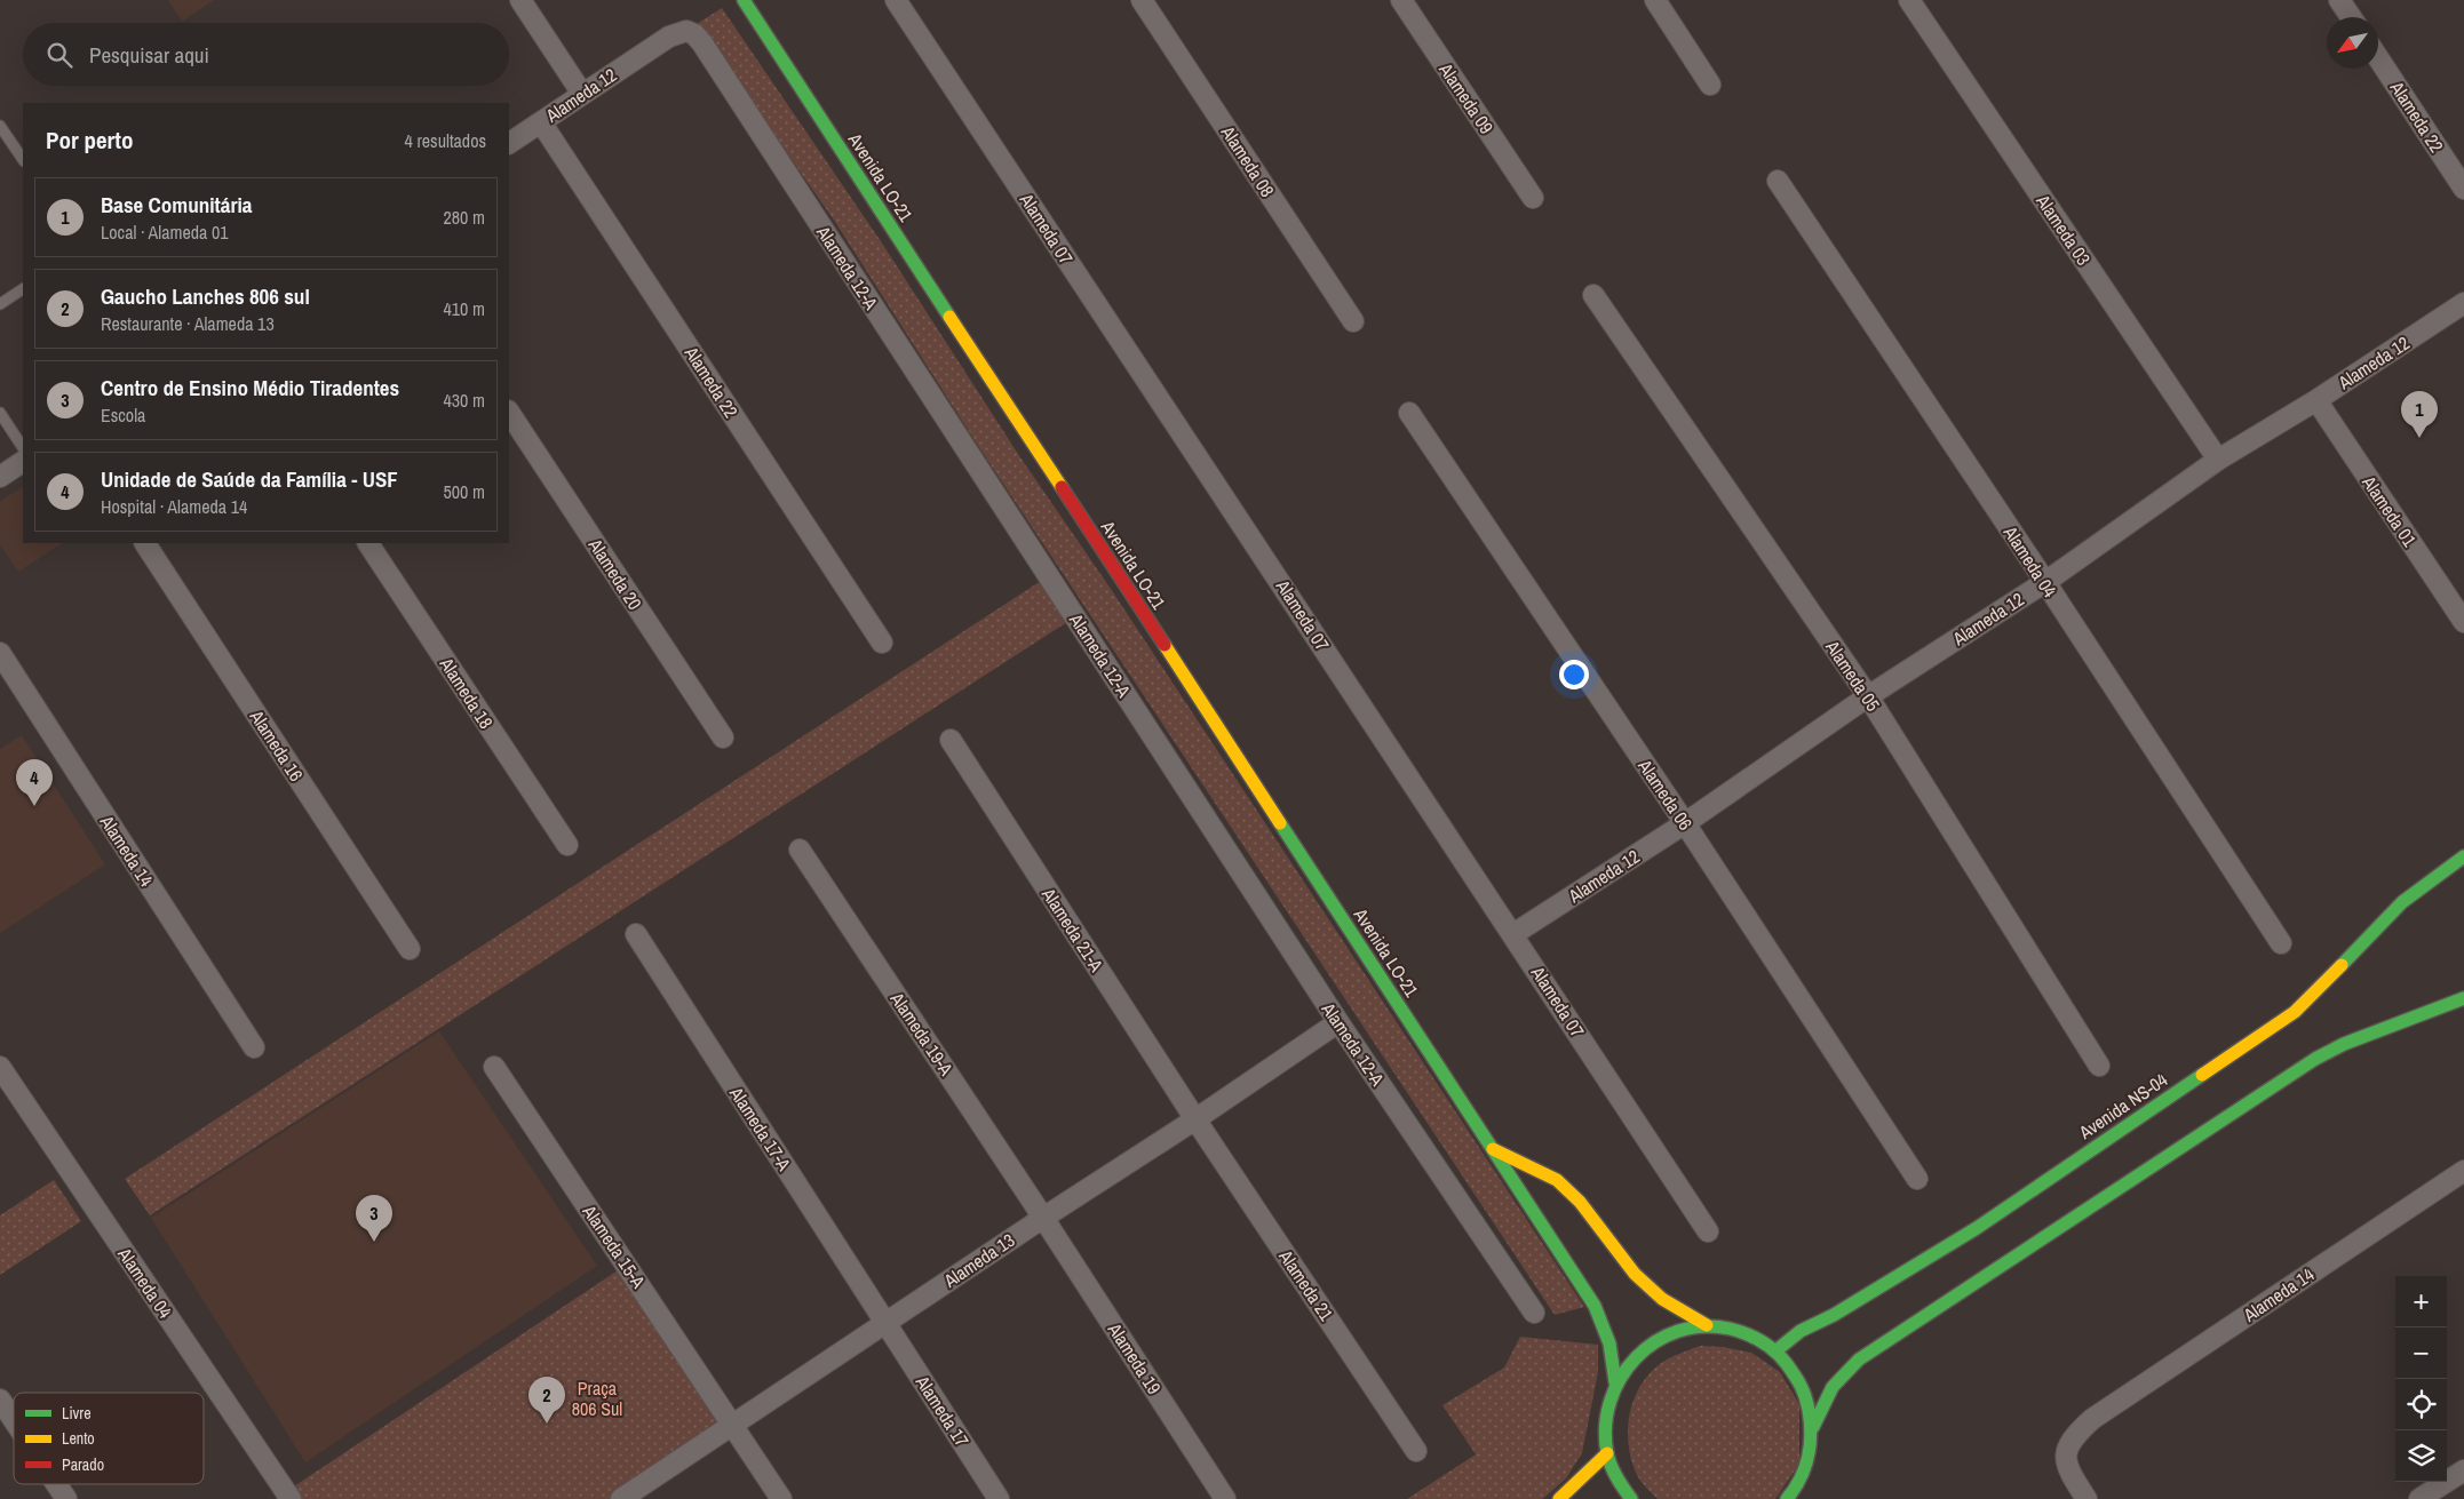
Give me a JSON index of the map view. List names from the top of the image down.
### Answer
{
  "streets": {
    "street": [
      "Alameda 12",
      "Alameda 09",
      "Alameda 22",
      "Alameda 08",
      "Avenida LO-21",
      "Alameda 07",
      "Alameda 03",
      "Alameda 12-A",
      "Alameda 01",
      "Alameda 04",
      "Alameda 20",
      "Alameda 05",
      "Alameda 18",
      "Alameda 16",
      "Alameda 06",
      "Alameda 14",
      "Alameda 21-A",
      "Alameda 19-A",
      "Avenida NS-04",
      "Alameda 17-A",
      "Alameda 15-A",
      "Alameda 13",
      "Alameda 21",
      "Alameda 19",
      "Alameda 17"
    ]
  },
  "crossings": [
    ["Alameda 12", "Alameda 22"],
    ["Alameda 12", "Alameda 07"],
    ["Alameda 12", "Alameda 03"],
    ["Alameda 12", "Alameda 12-A"],
    ["Alameda 12", "Alameda 01"],
    ["Alameda 12", "Alameda 04"],
    ["Alameda 12", "Alameda 05"],
    ["Alameda 12", "Alameda 06"],
    ["Alameda 12-A", "Alameda 13"],
    ["Alameda 21-A", "Alameda 13"],
    ["Alameda 21-A", "Alameda 21"],
    ["Alameda 19-A", "Alameda 13"],
    ["Alameda 19-A", "Alameda 19"],
    ["Alameda 17-A", "Alameda 13"],
    ["Alameda 17-A", "Alameda 17"],
    ["Alameda 15-A", "Alameda 13"],
    ["Alameda 13", "Alameda 21"],
    ["Alameda 13", "Alameda 19"],
    ["Alameda 13", "Alameda 17"]
  ],
  "parks": ["Praça 806 Sul"],
  "legend": ["Livre", "Lento", "Parado"],
  "north": "bottom left",
  "page": {
    "search": "Pesquisar aqui",
    "heading": ["Por perto", "4 resultados"],
    "list": [
      {
        "mark": "1",
        "name": "Base Comunitária",
        "note": "Local · Alameda 01",
        "value": "280 m"
      },
      {
        "mark": "2",
        "name": "Gaucho Lanches 806 sul",
        "note": "Restaurante · Alameda 13",
        "value": "410 m"
      },
      {
        "mark": "3",
        "name": "Centro de Ensino Médio Tiradentes",
        "note": "Escola",
        "value": "430 m"
      },
      {
        "mark": "4",
        "name": "Unidade de Saúde da Família - USF",
        "note": "Hospital · Alameda 14",
        "value": "500 m"
      }
    ],
    "pins": [
      "1",
      "4",
      "3",
      "2"
    ],
    "map_buttons": ["+", "−"]
  }
}
